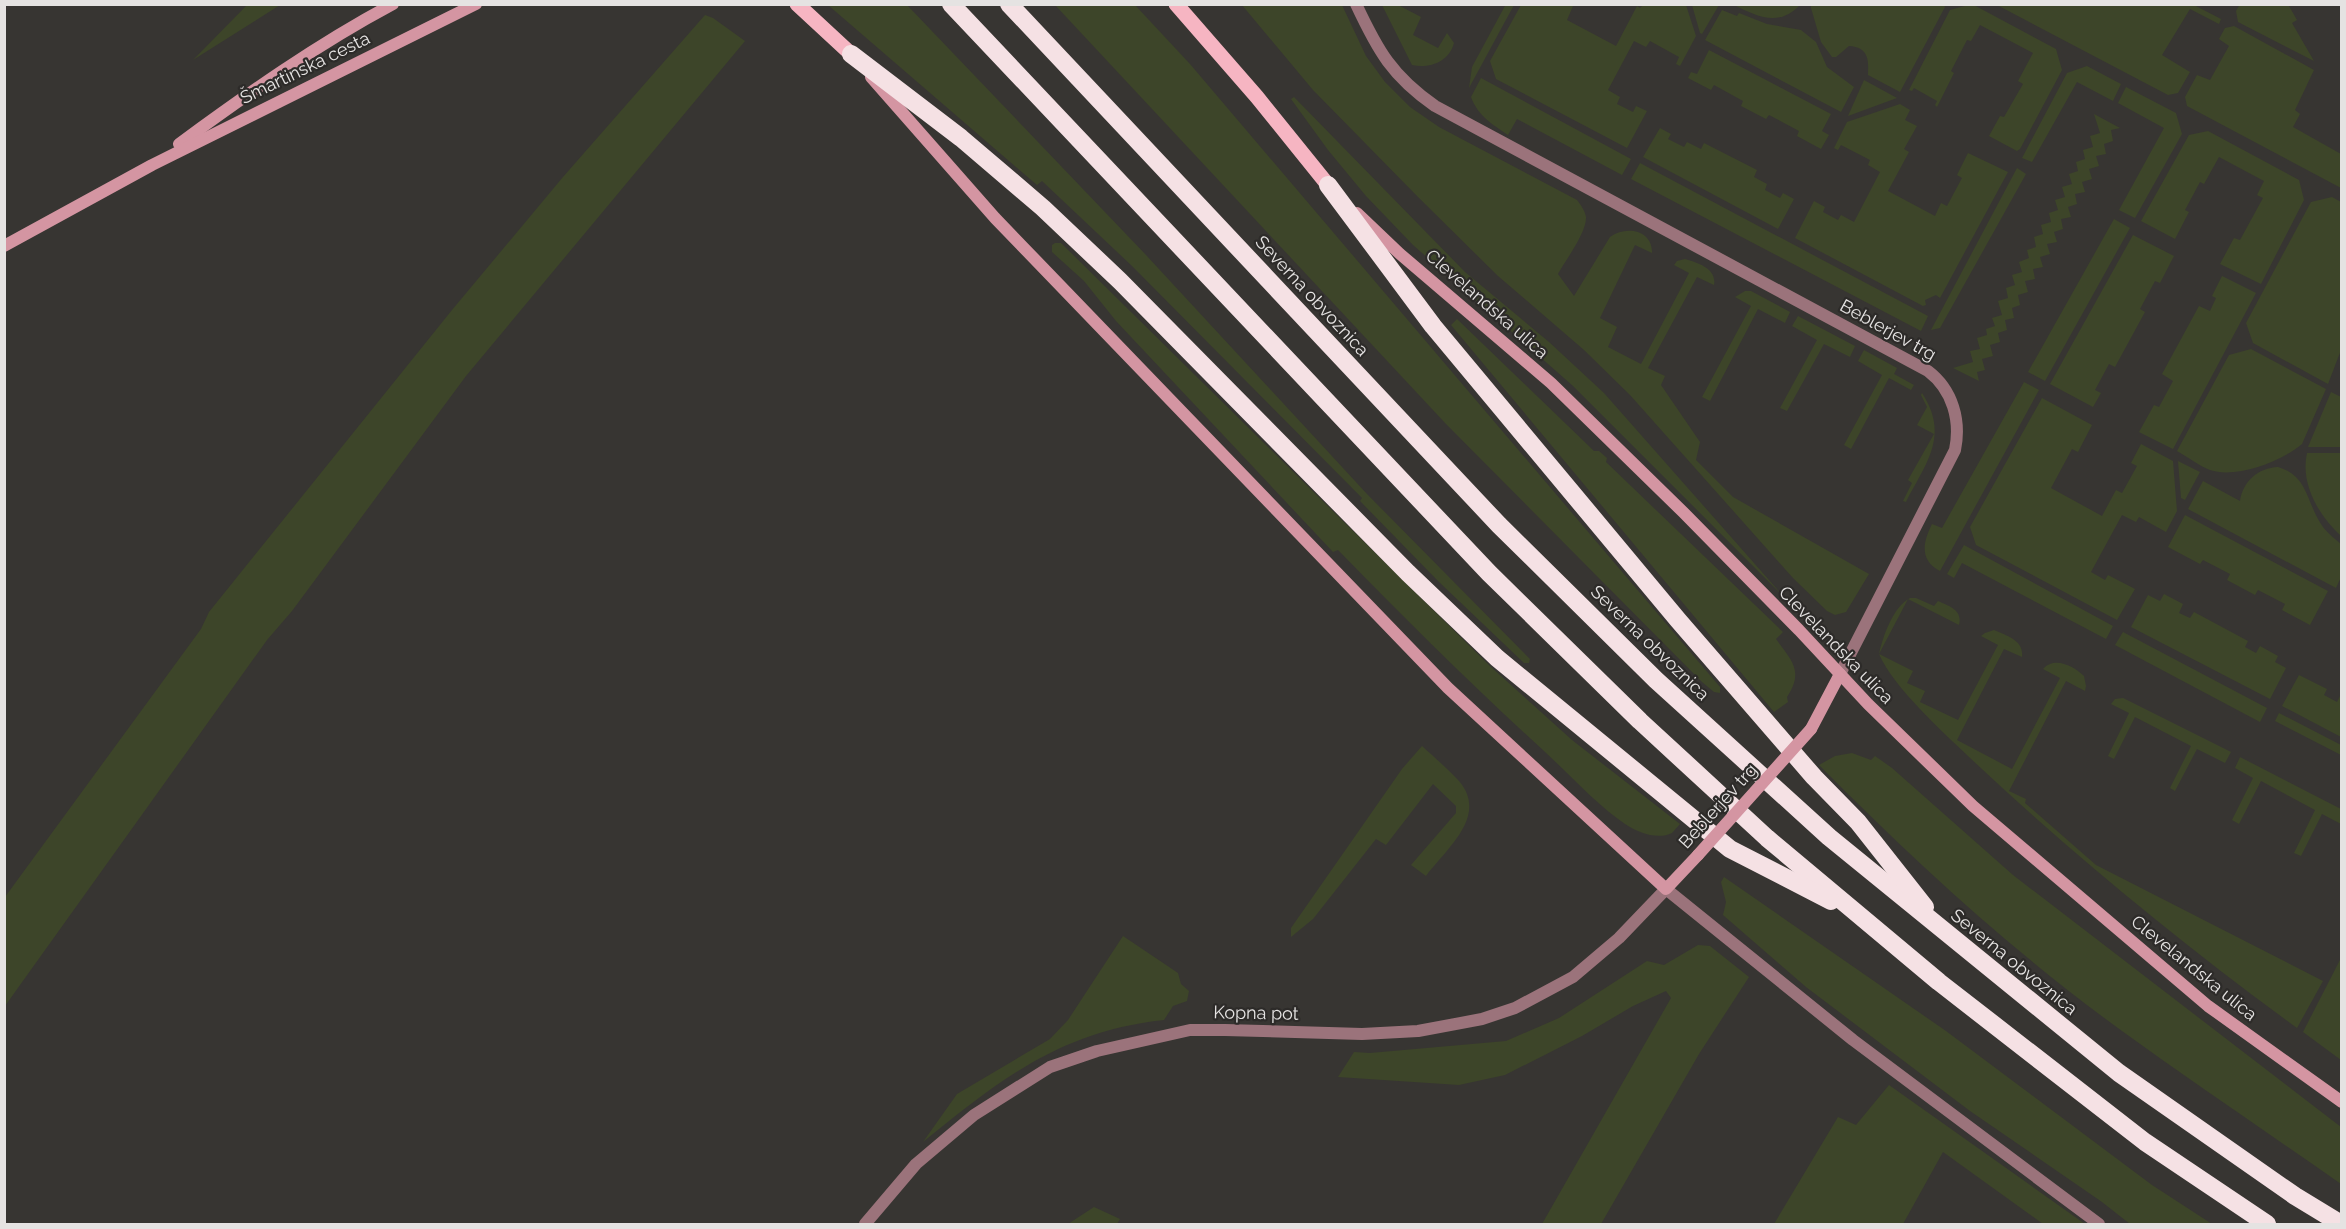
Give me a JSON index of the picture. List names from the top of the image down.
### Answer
{
  "streets": {
    "highway": ["Severna obvoznica"],
    "street": [
      "Šmartinska cesta",
      "Clevelandska ulica",
      "Beblerjev trg",
      "Kopna pot"
    ]
  },
  "crossings": [
    ["Clevelandska ulica", "Beblerjev trg"],
    ["Beblerjev trg", "Kopna pot"]
  ]
}
